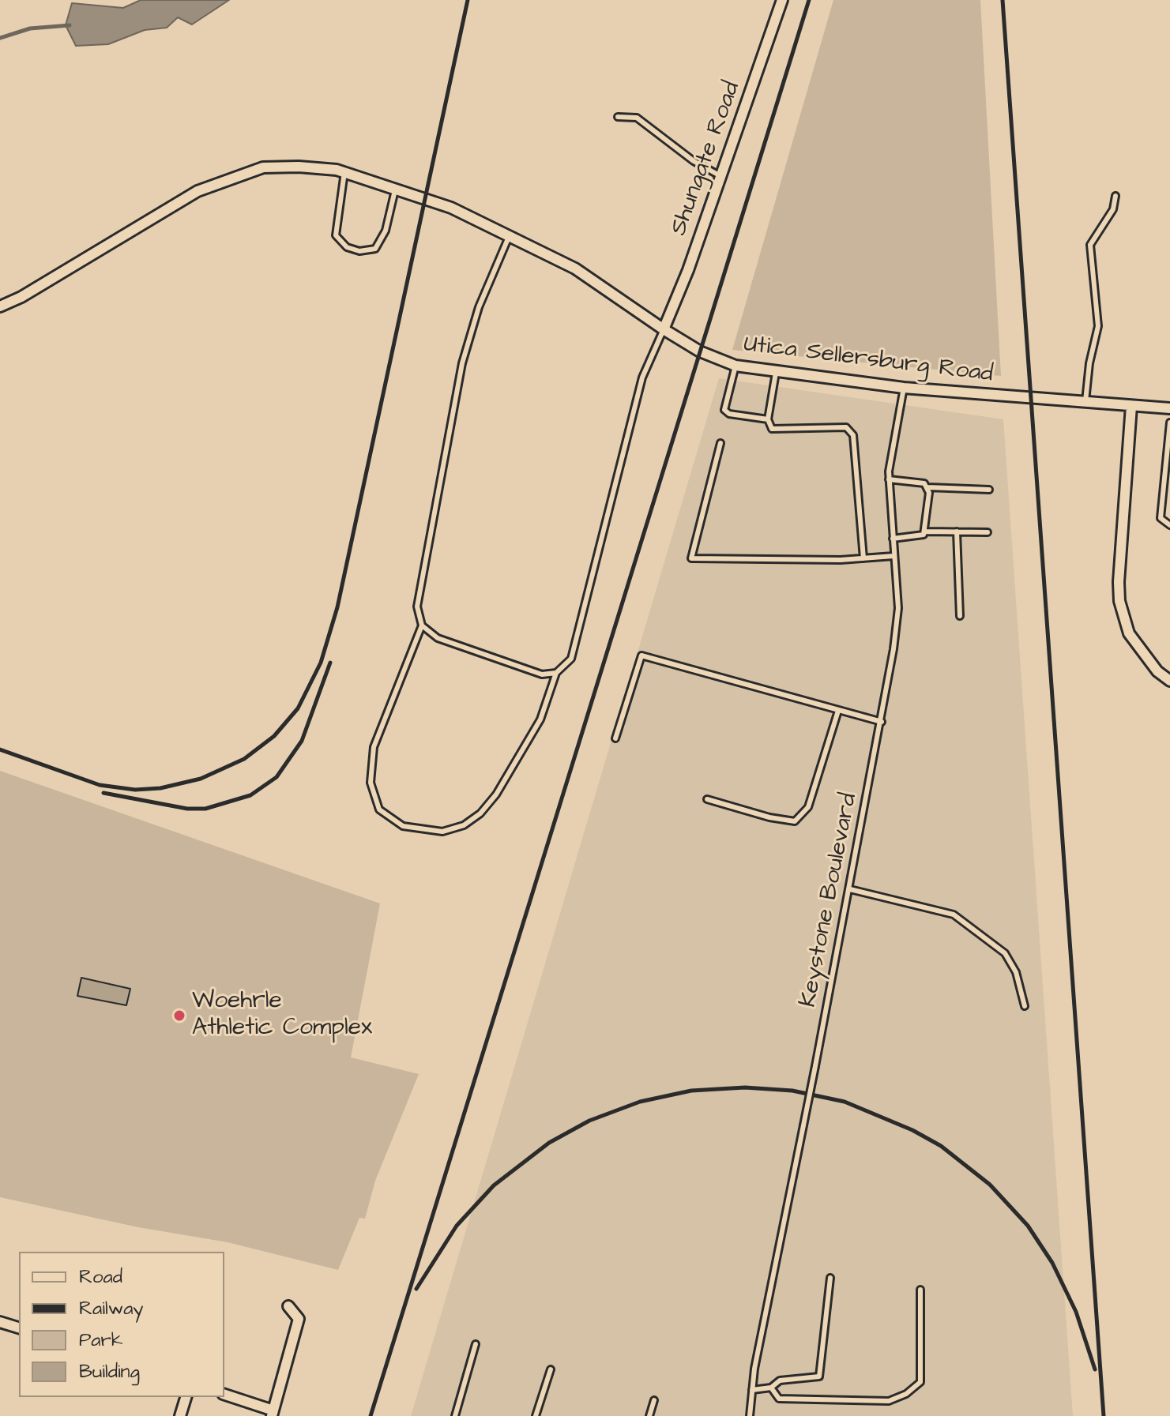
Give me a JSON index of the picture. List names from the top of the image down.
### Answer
{
  "streets": {
    "street": ["Shungate Road", "Utica Sellersburg Road"],
    "lane": ["Keystone Boulevard"]
  },
  "crossings": [
    ["Shungate Road", "Utica Sellersburg Road"],
    ["Utica Sellersburg Road", "Keystone Boulevard"]
  ],
  "places": ["Woehrle Athletic Complex"],
  "legend": [
    "Road",
    "Railway",
    "Park",
    "Building"
  ]
}
